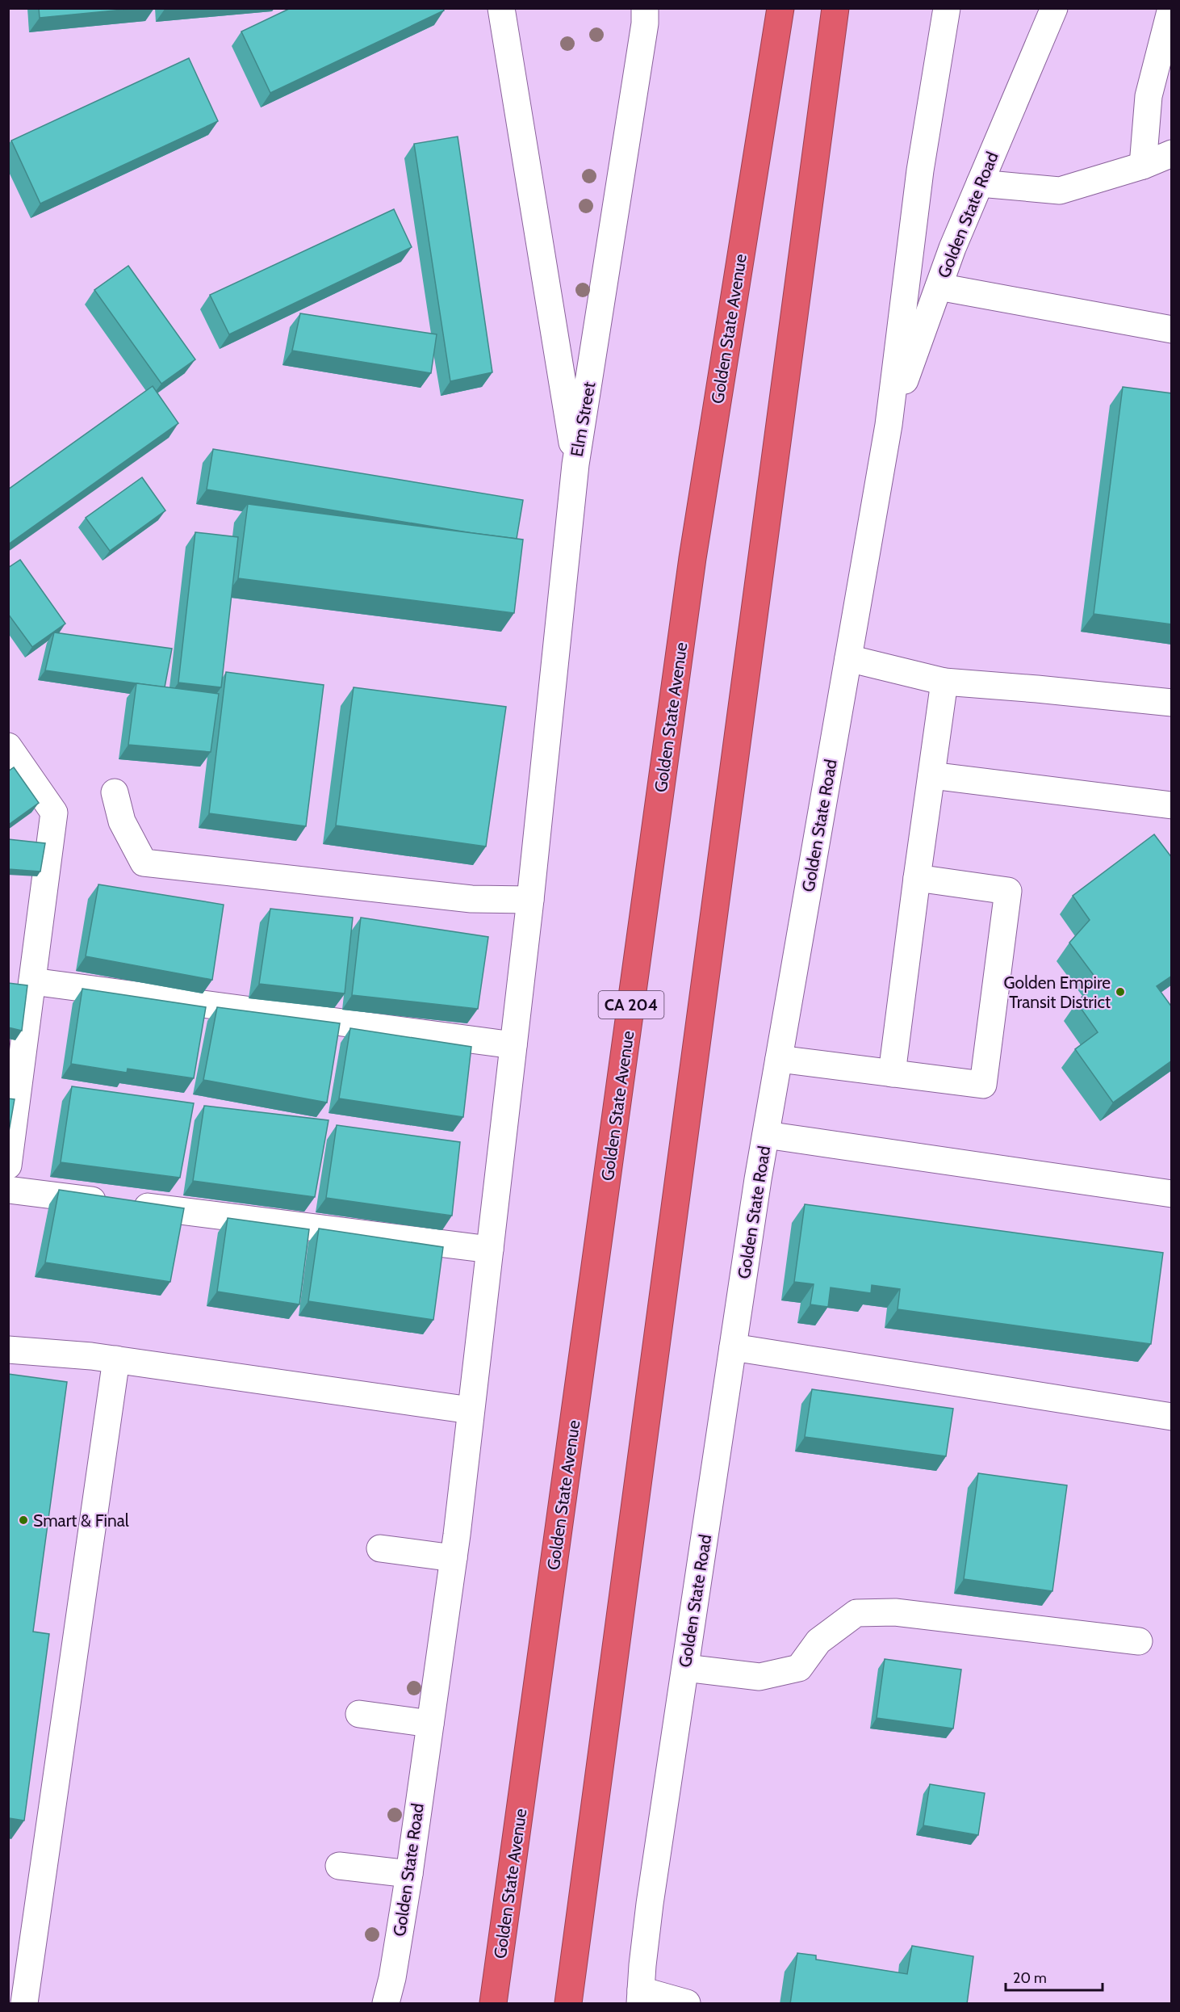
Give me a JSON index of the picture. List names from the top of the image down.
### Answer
{
  "streets": {
    "highway": ["Golden State Avenue", "CA 204"],
    "street": ["Golden State Road", "Elm Street"]
  },
  "crossings": [
    ["Golden State Road", "Elm Street"]
  ],
  "places": ["Golden Empire Transit District", "Smart & Final"],
  "scale_bar": "20 m"
}
